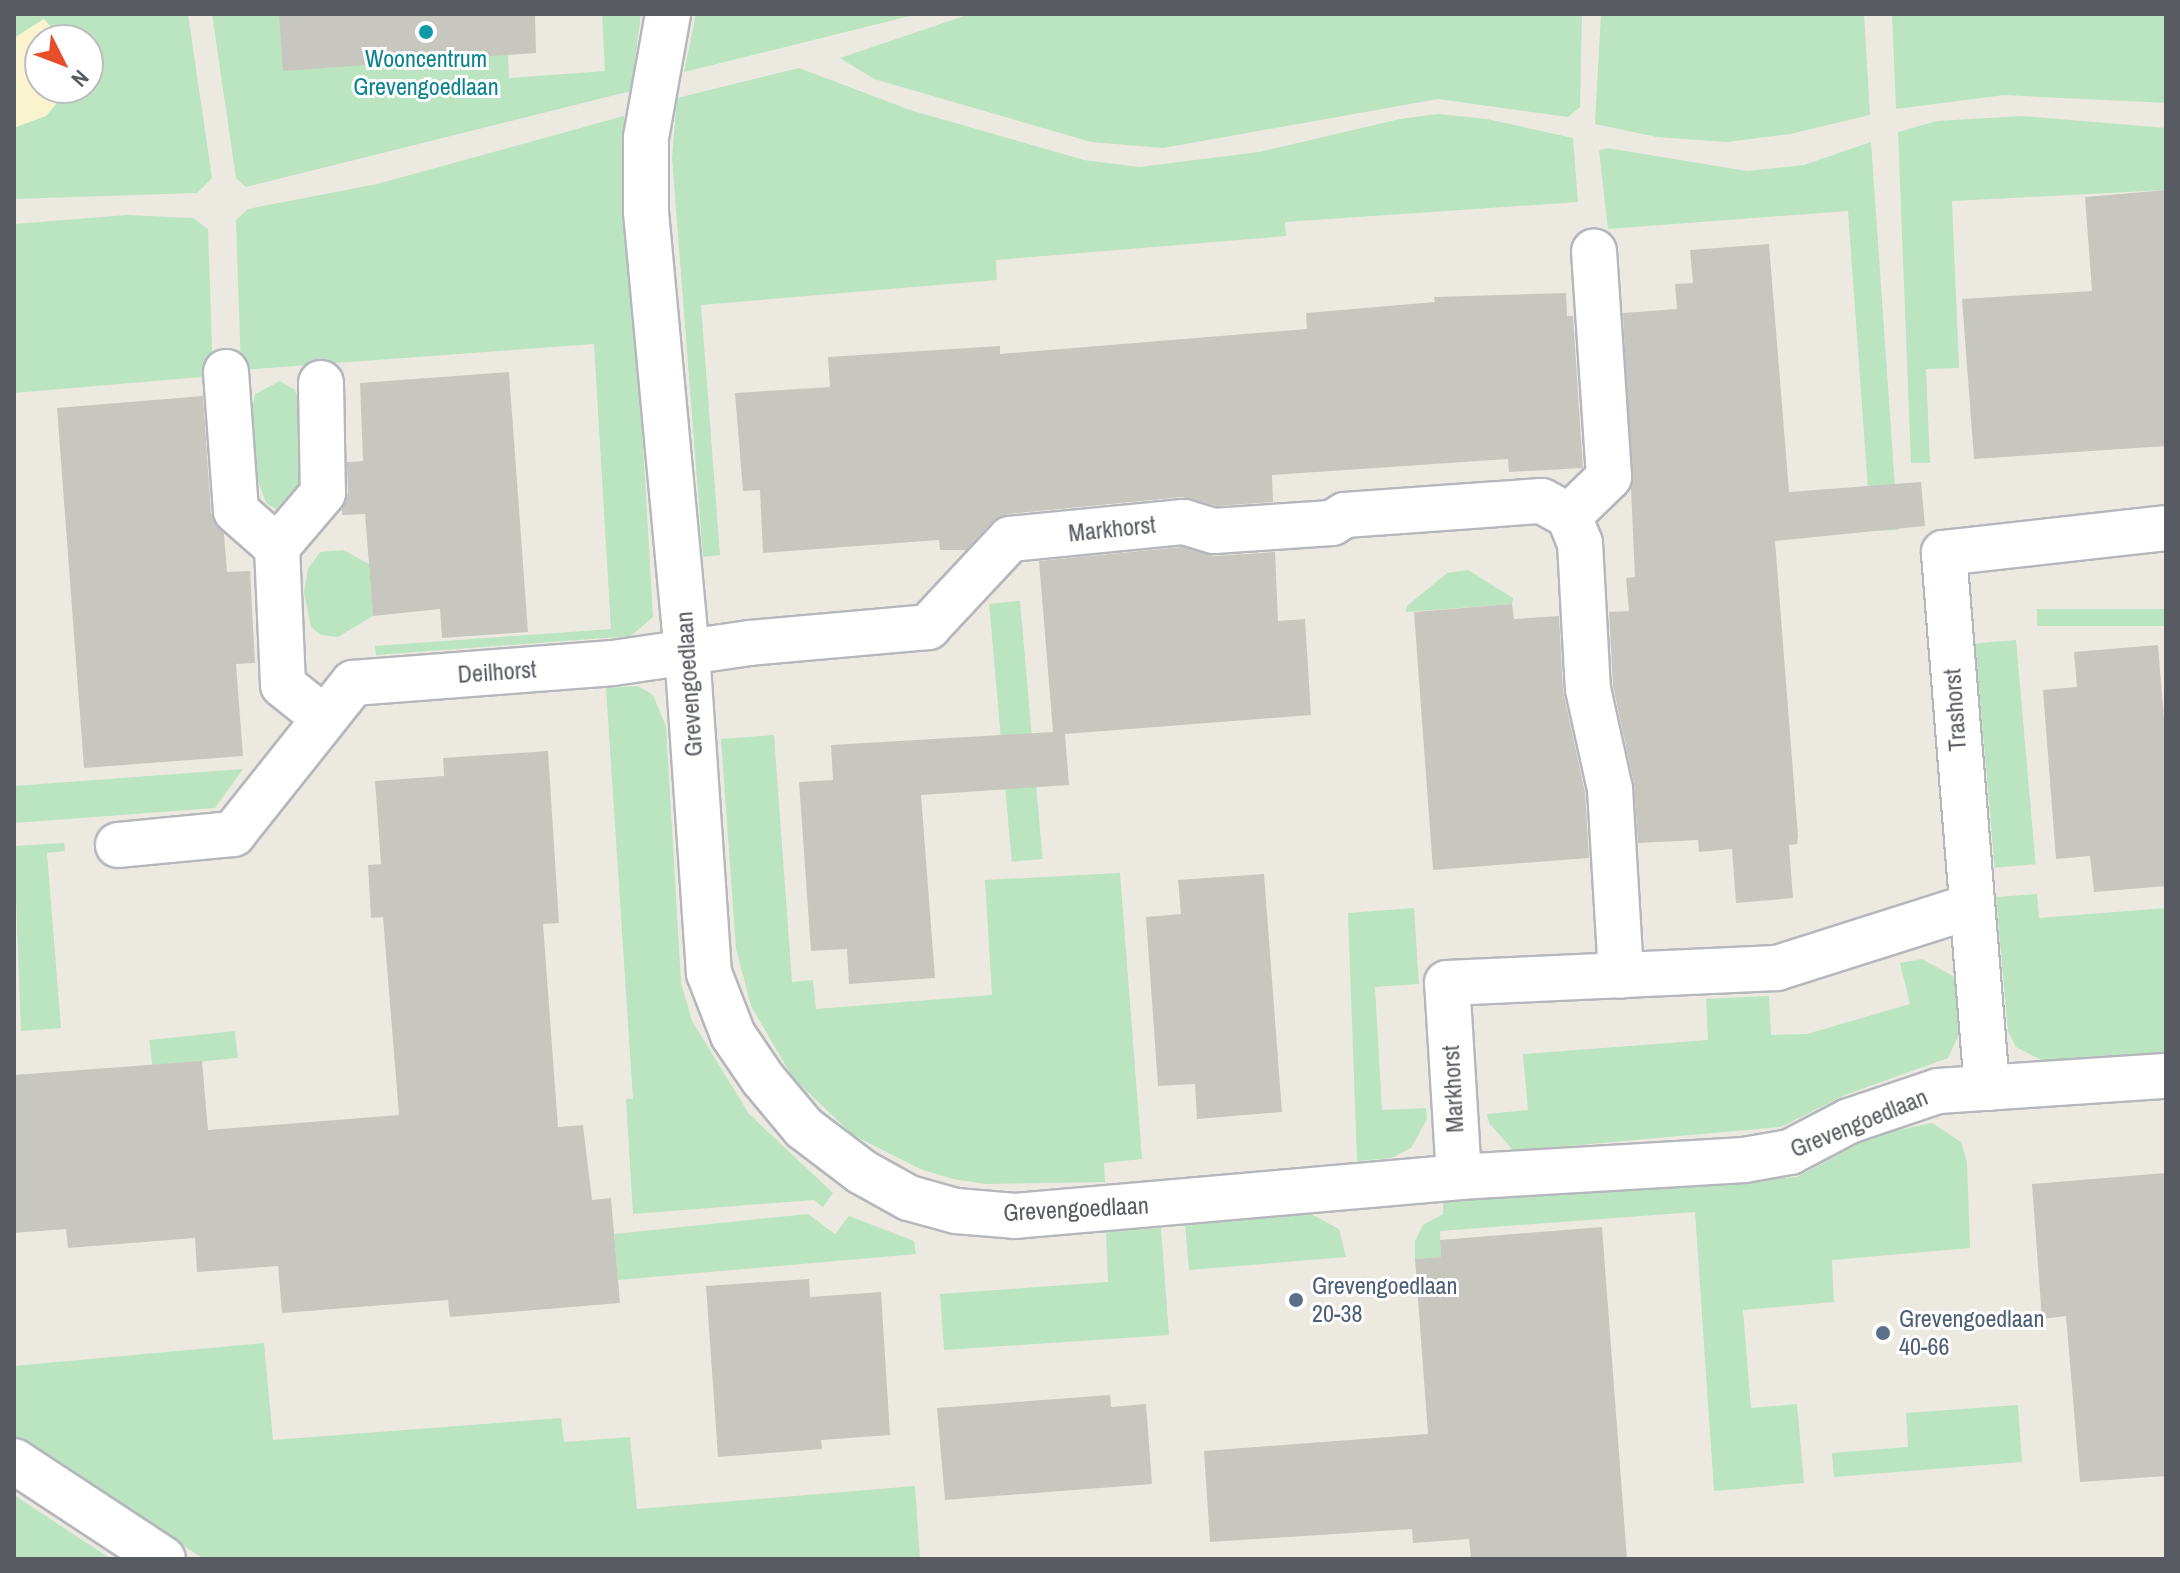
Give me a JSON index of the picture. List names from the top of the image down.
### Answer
{
  "streets": {
    "street": [
      "Markhorst",
      "Deilhorst",
      "Grevengoedlaan",
      "Trashorst"
    ]
  },
  "crossings": [
    ["Markhorst", "Deilhorst"],
    ["Markhorst", "Grevengoedlaan"],
    ["Markhorst", "Trashorst"],
    ["Deilhorst", "Grevengoedlaan"],
    ["Grevengoedlaan", "Trashorst"]
  ],
  "places": ["Wooncentrum Grevengoedlaan", "Grevengoedlaan 20-38", "Grevengoedlaan 40-66"],
  "north": "bottom right"
}
